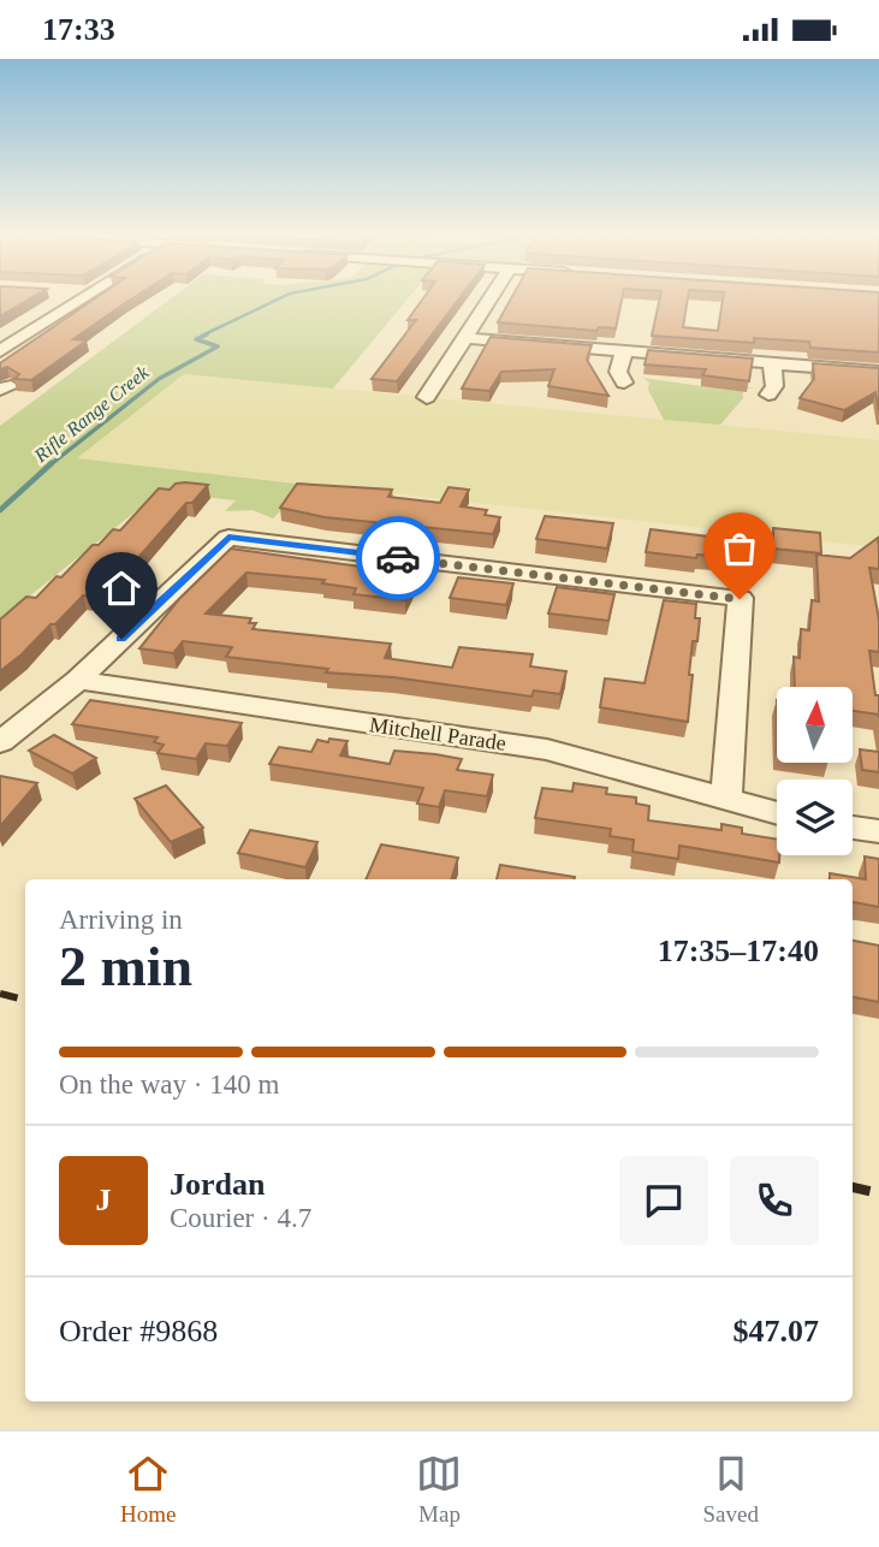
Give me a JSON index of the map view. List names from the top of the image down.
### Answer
{
  "streets": {
    "street": ["Mitchell Parade"]
  },
  "water": ["Rifle Range Creek"],
  "north": "top",
  "page": {
    "status": "17:33",
    "heading": ["2 min", "Arriving in", "17:35–17:40"],
    "panel": [
      "Jordan",
      "Courier · 4.7",
      "Order #9868",
      "$47.07"
    ],
    "bar": "On the way · 140 m",
    "round": "J",
    "tabs": ["Home", "Map", "Saved"]
  }
}
